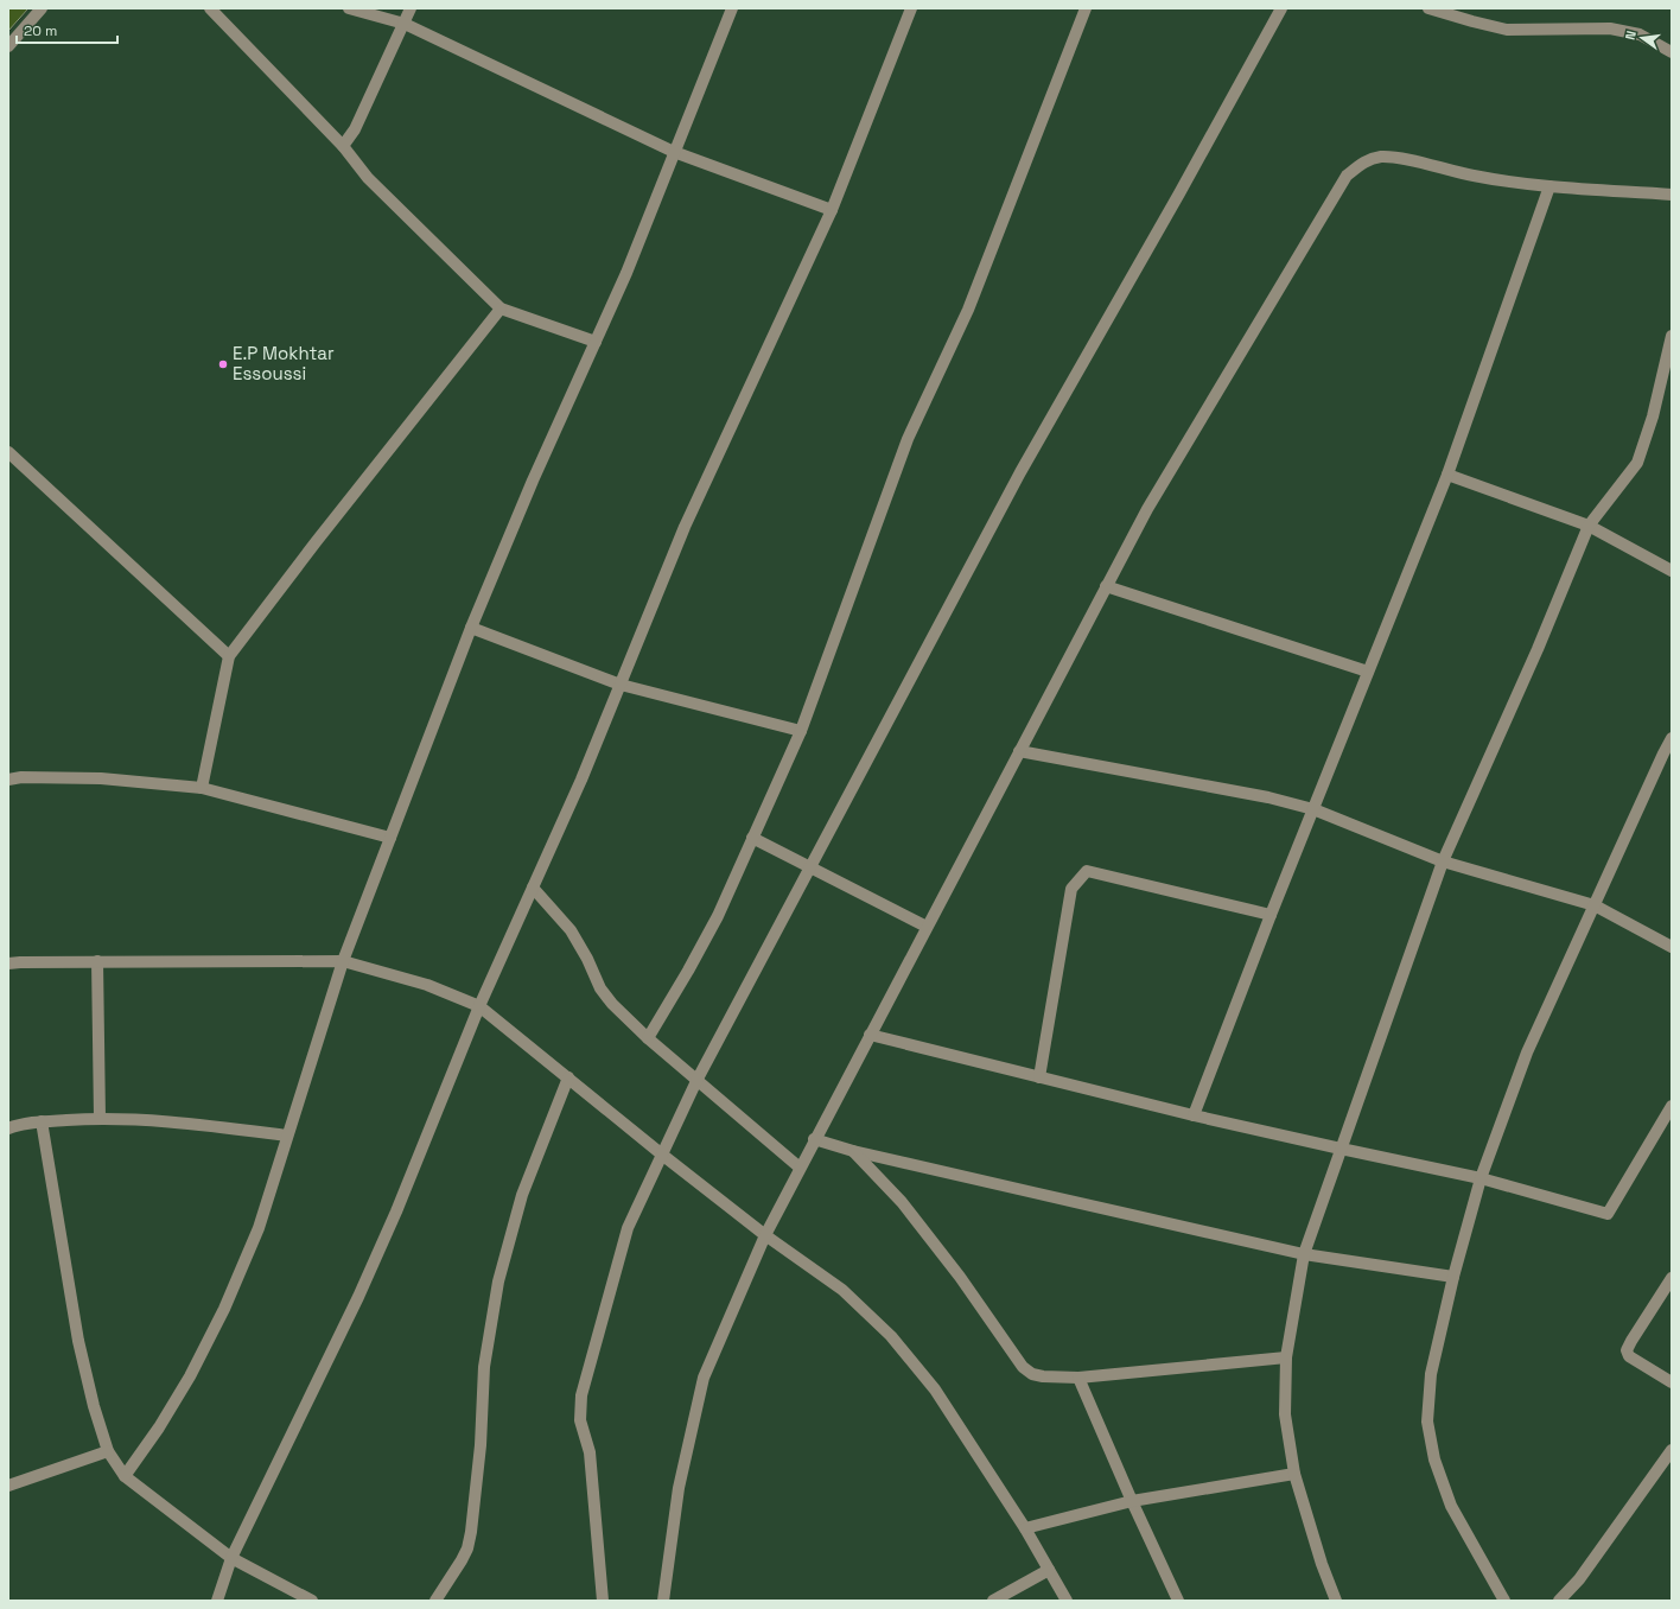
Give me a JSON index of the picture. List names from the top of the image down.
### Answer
{
  "places": ["E.P Mokhtar Essoussi"],
  "scale_bar": "20 m",
  "north": "left"
}
